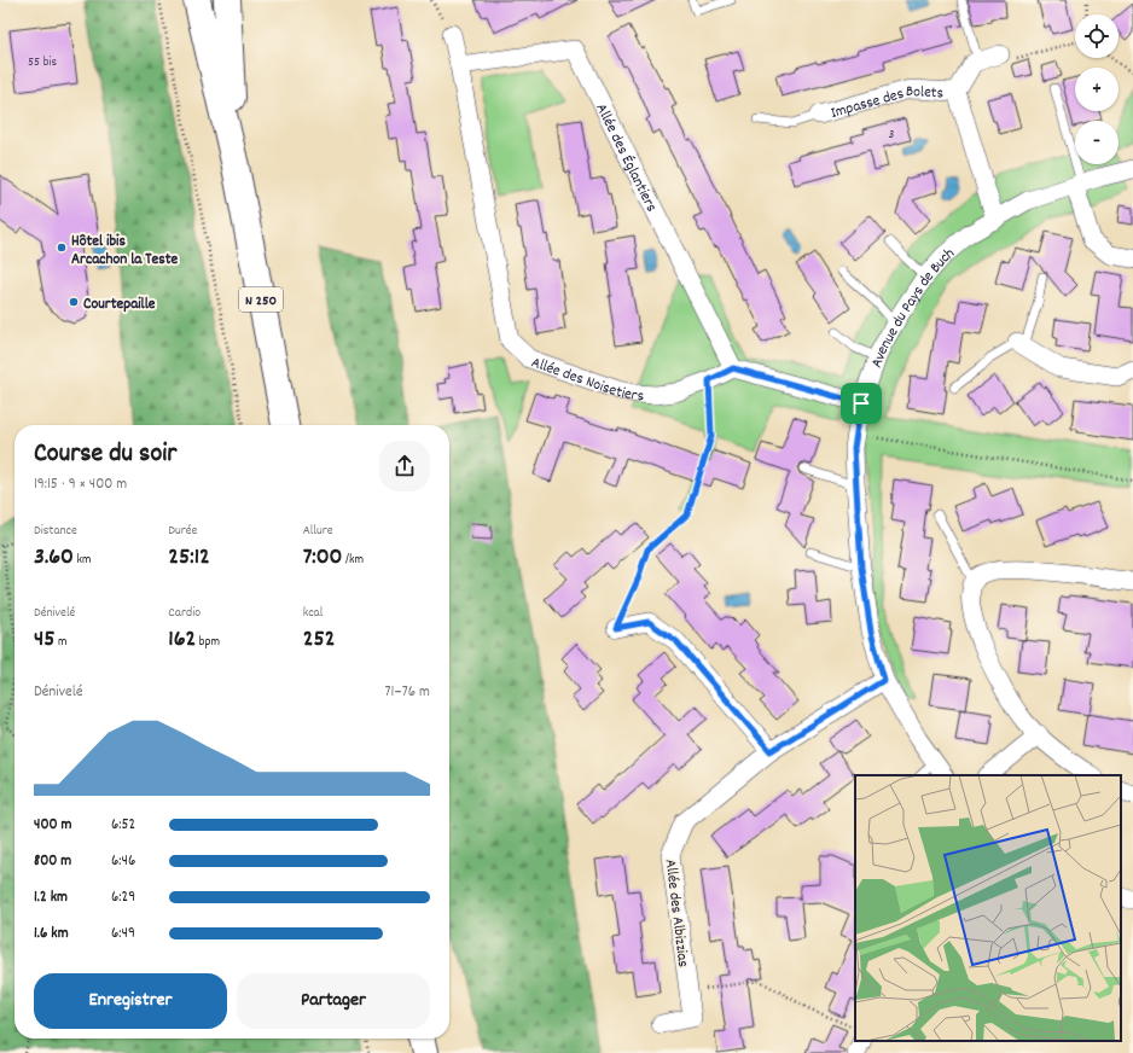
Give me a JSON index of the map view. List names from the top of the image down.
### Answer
{
  "streets": {
    "main road": ["N 250"],
    "street": [
      "Impasse des Bolets",
      "Allée des Églantiers",
      "Avenue du Pays de Buch",
      "Allée des Noisetiers",
      "Allée des Albizzias"
    ]
  },
  "crossings": [
    ["Impasse des Bolets", "Avenue du Pays de Buch"],
    ["Allée des Églantiers", "Allée des Noisetiers"],
    ["Avenue du Pays de Buch", "Allée des Albizzias"]
  ],
  "places": ["Hôtel ibis Arcachon la Teste", "Courtepaille"],
  "house_numbers": ["55 bis", "3"],
  "page": {
    "map_buttons": ["+", "−"],
    "heading": ["Course du soir", "19:15 · 9 × 400 m"],
    "stats": [
      ["Distance", "3.60 km"],
      ["Durée", "25:12"],
      ["Allure", "7:00 /km"],
      ["Dénivelé", "45 m"],
      ["Cardio", "162 bpm"],
      ["kcal", "252"]
    ],
    "chart": ["Dénivelé", "71–76 m"],
    "list": [
      {
        "name": "400 m",
        "note": "6:52"
      },
      {
        "name": "800 m",
        "note": "6:46"
      },
      {
        "name": "1.2 km",
        "note": "6:29"
      },
      {
        "name": "1.6 km",
        "note": "6:49"
      }
    ],
    "buttons": ["Enregistrer", "Partager"]
  }
}
